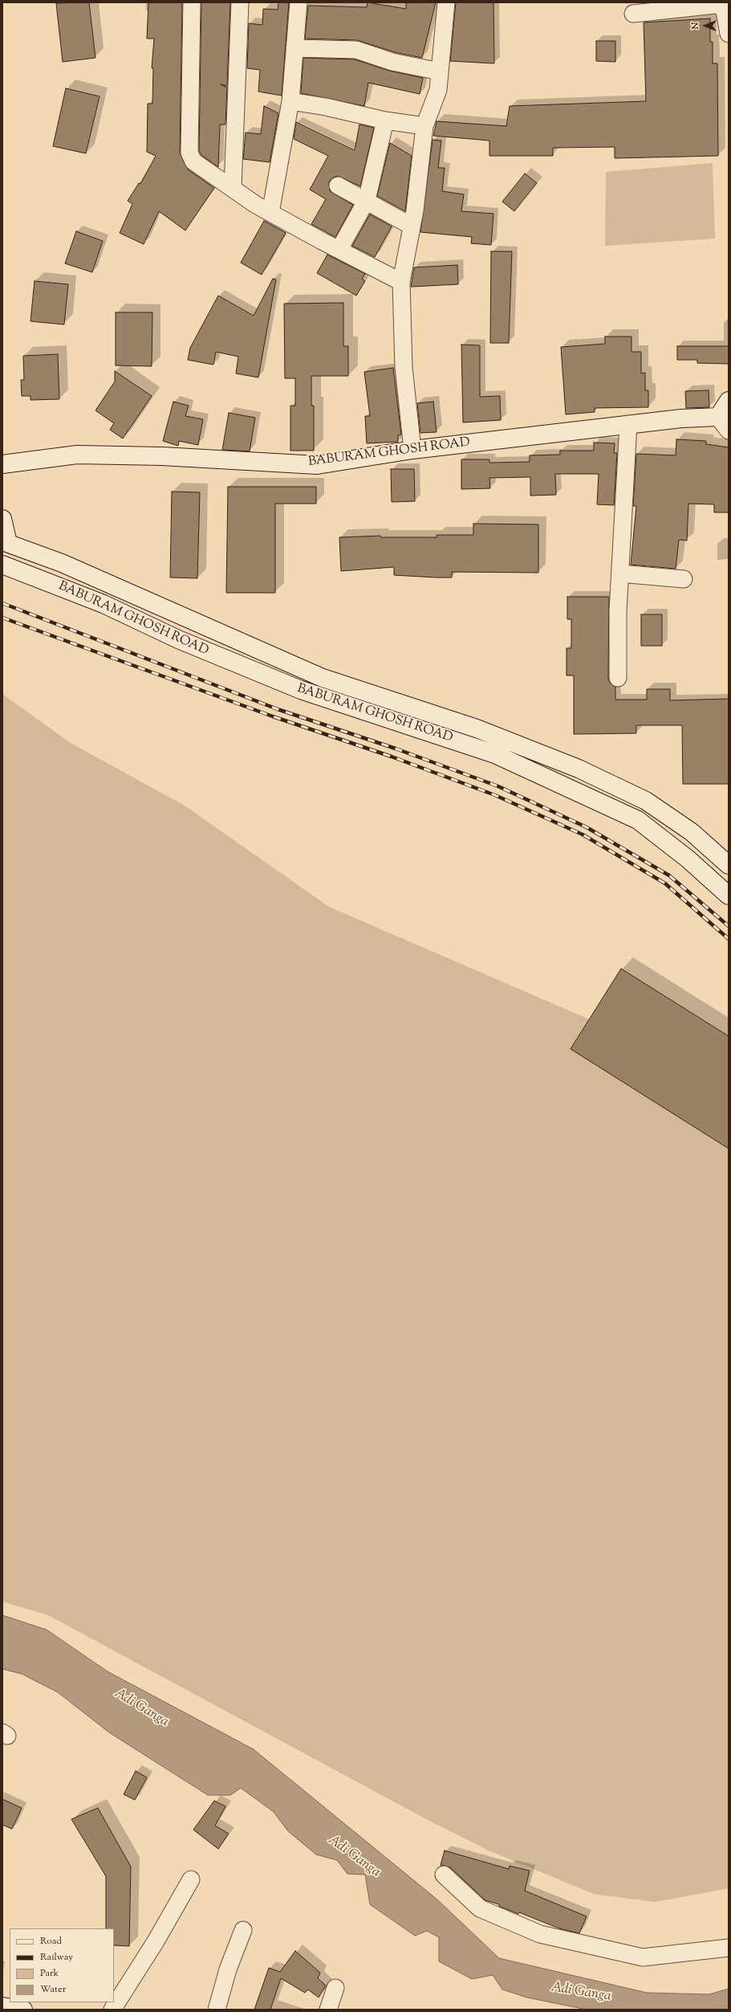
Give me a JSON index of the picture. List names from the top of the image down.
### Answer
{
  "streets": {
    "main road": ["BABURAM GHOSH ROAD"]
  },
  "water": ["Adi Ganga"],
  "legend": [
    "Road",
    "Railway",
    "Park",
    "Water"
  ],
  "north": "left"
}
